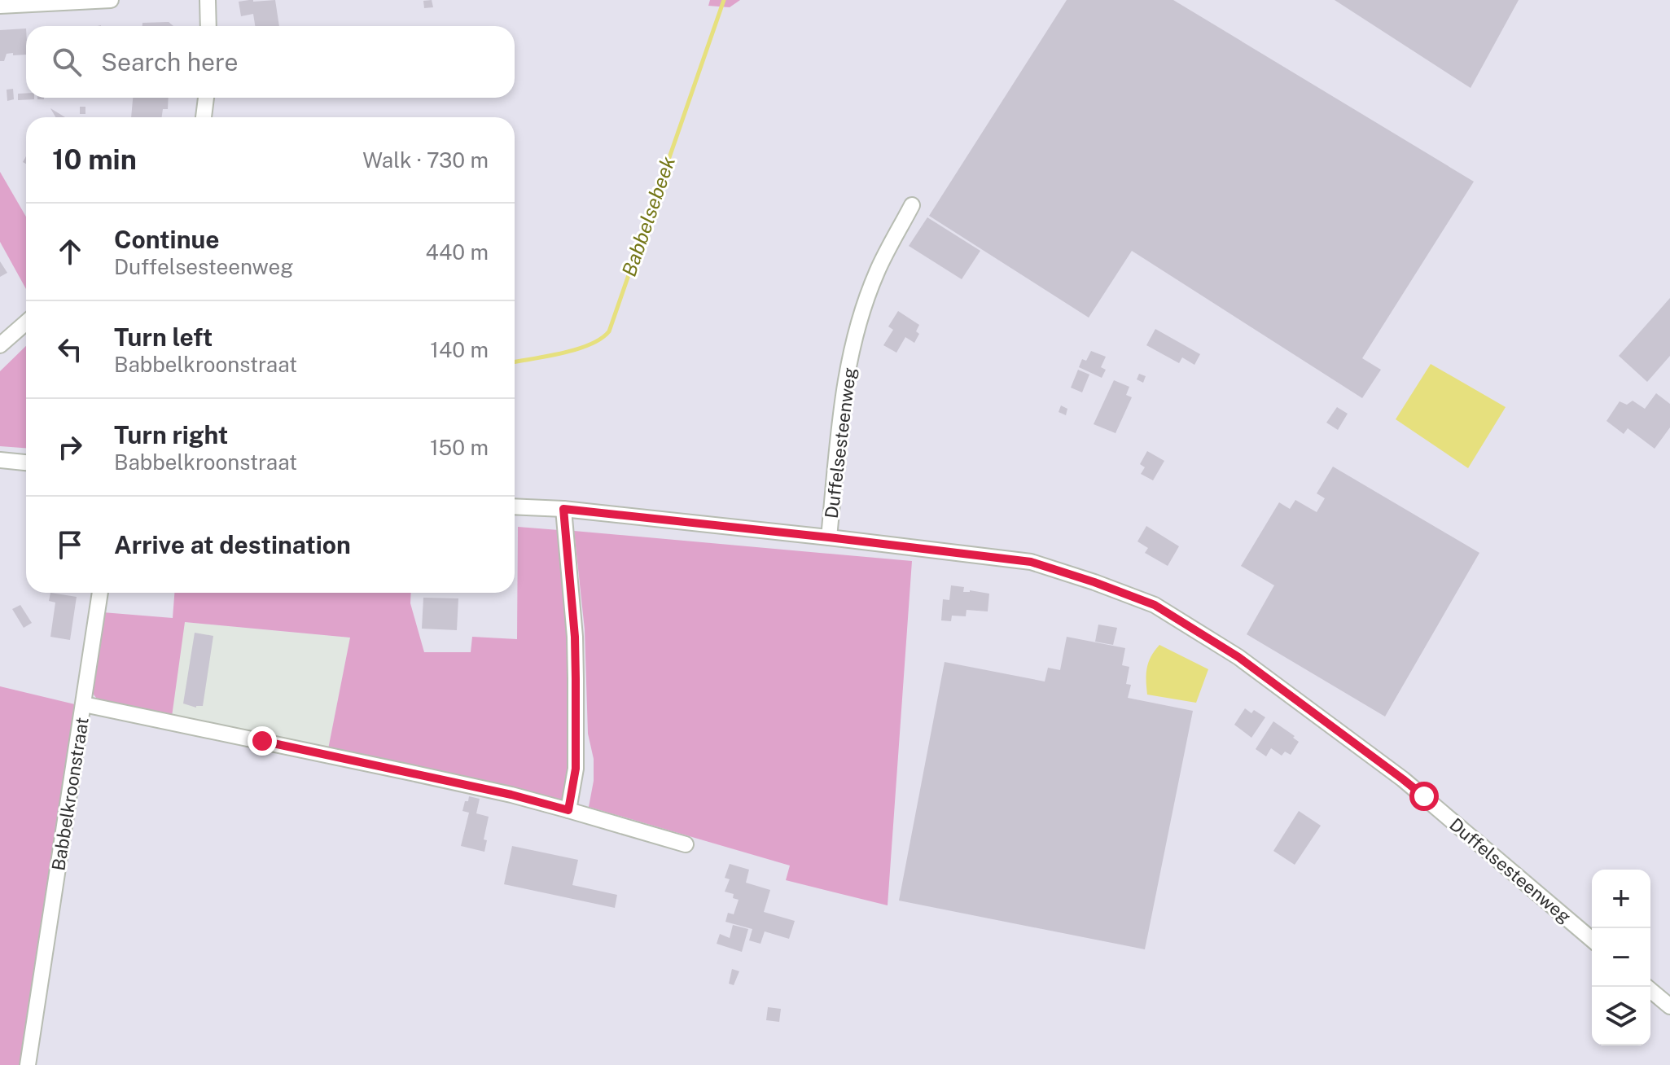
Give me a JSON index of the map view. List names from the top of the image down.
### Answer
{
  "streets": {
    "street": ["Duffelsesteenweg", "Babbelkroonstraat"]
  },
  "water": ["Babbelsebeek"],
  "page": {
    "search": "Search here",
    "heading": ["10 min", "Walk · 730 m"],
    "list": [
      ["Continue", "Duffelsesteenweg", "440 m"],
      ["Turn left", "Babbelkroonstraat", "140 m"],
      ["Turn right", "Babbelkroonstraat", "150 m"],
      "Arrive at destination"
    ],
    "map_buttons": ["+", "−"]
  }
}
